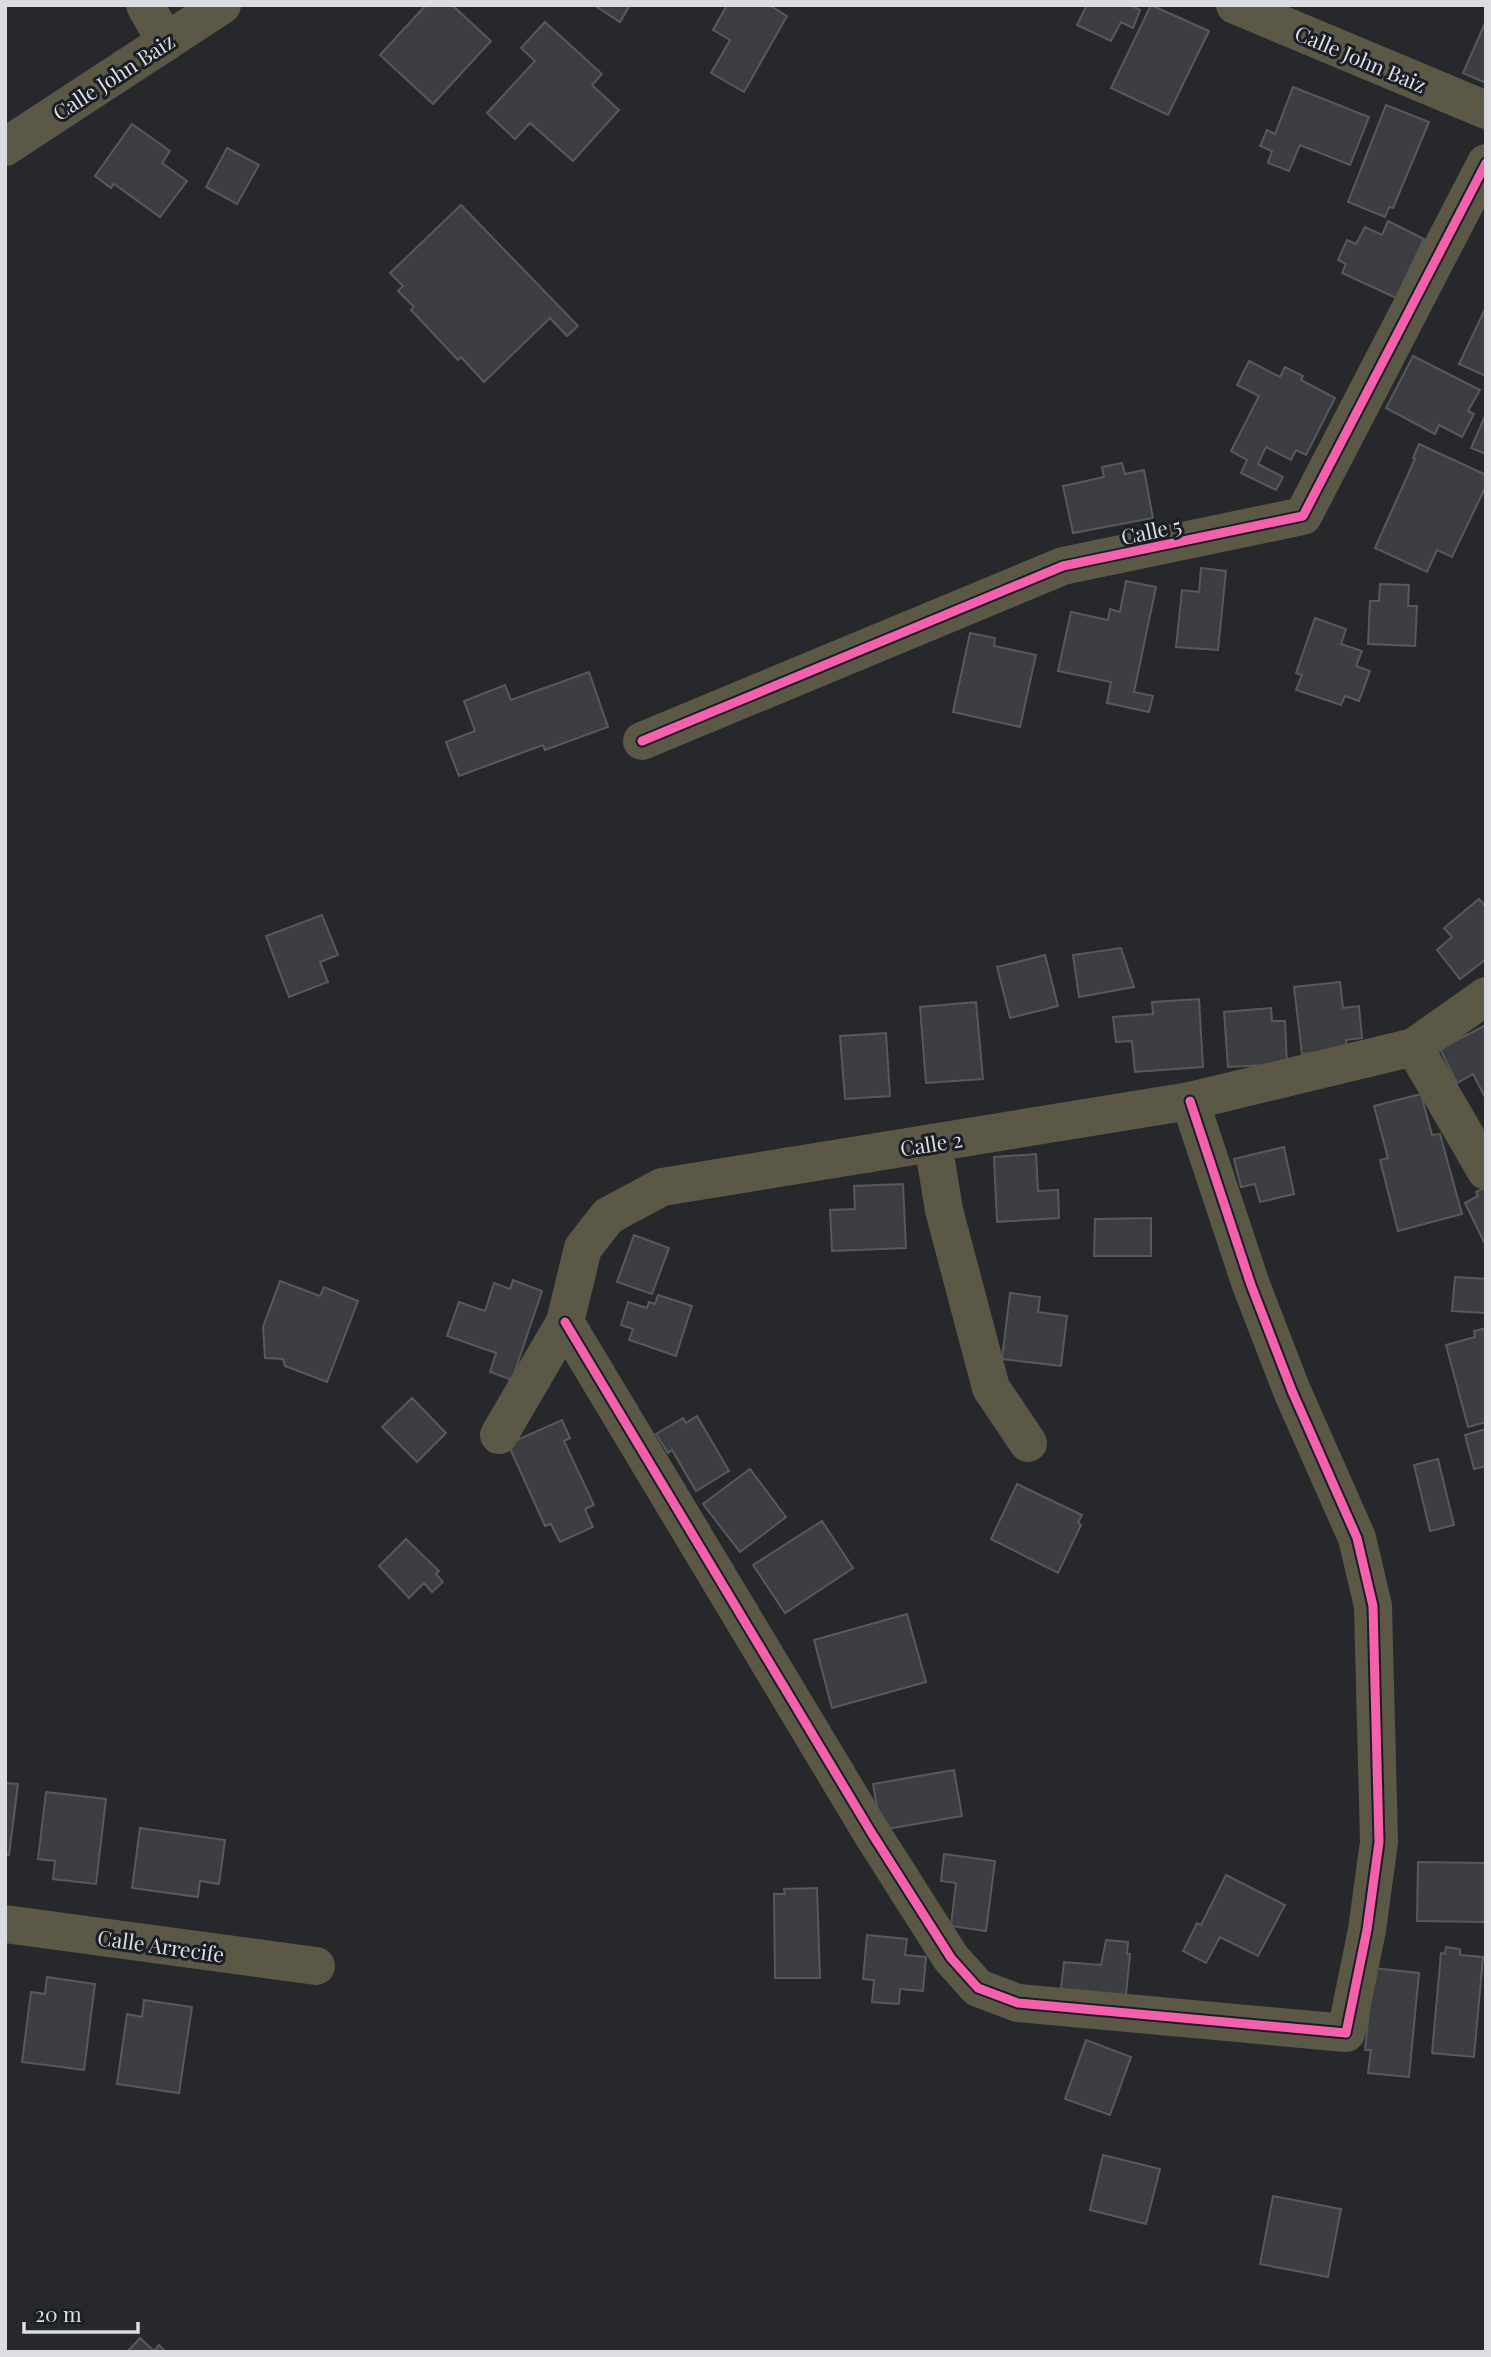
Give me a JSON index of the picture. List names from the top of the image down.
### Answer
{
  "streets": {
    "street": [
      "Calle John Baiz",
      "Calle 5",
      "Calle 2",
      "Calle Arrecife"
    ]
  },
  "scale_bar": "20 m"
}
